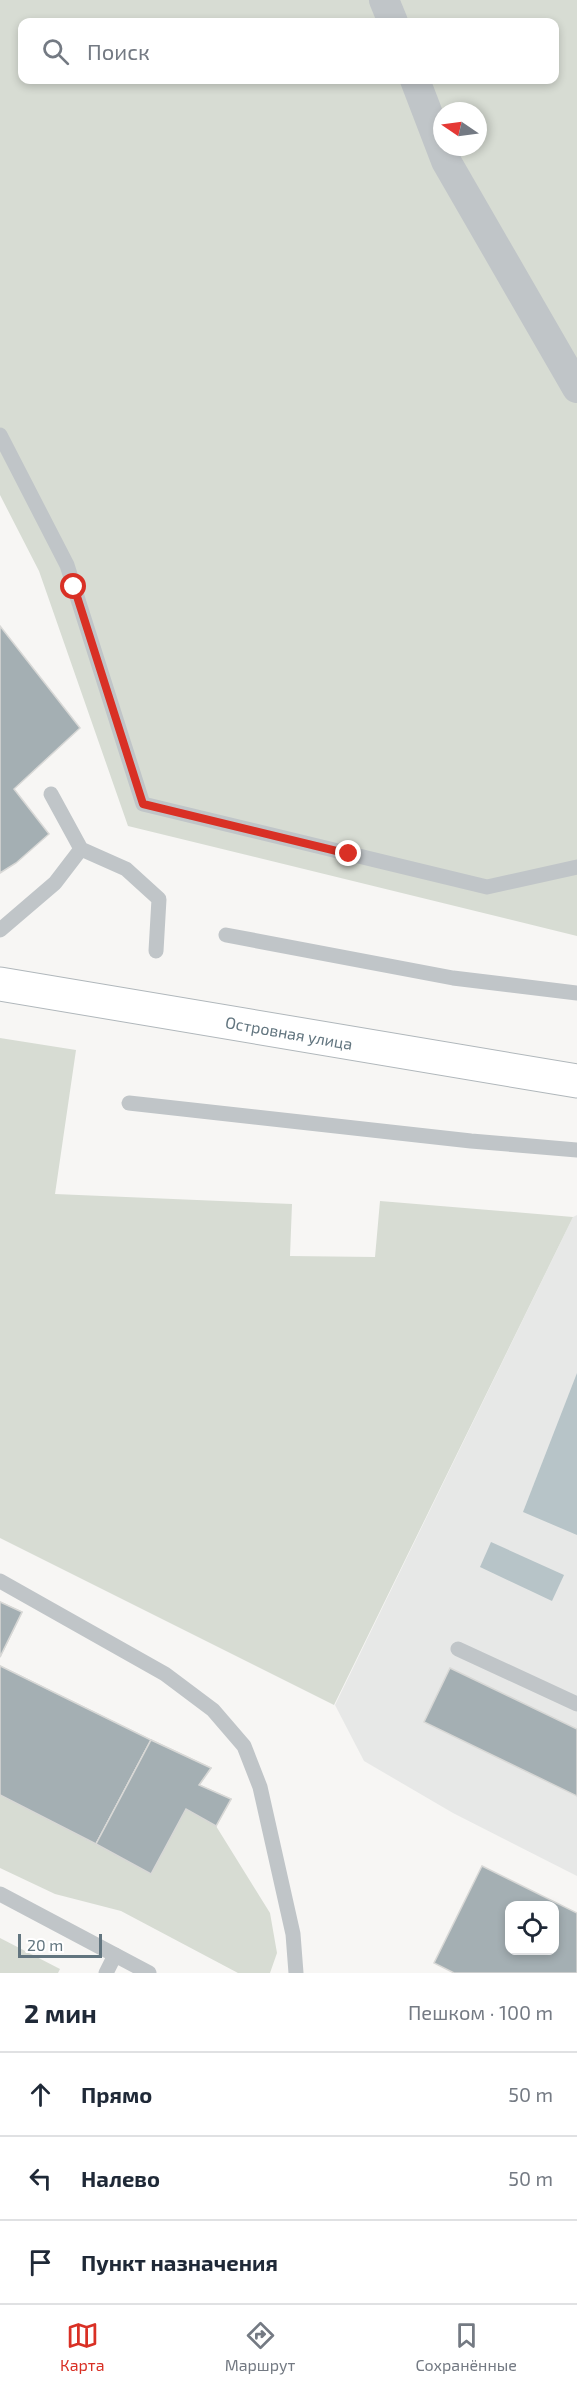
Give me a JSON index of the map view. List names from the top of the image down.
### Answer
{
  "streets": {
    "street": ["Островная улица"]
  },
  "scale_bar": "20 m",
  "north": "left",
  "page": {
    "search": "Поиск",
    "scale": "20 m",
    "heading": ["2 мин", "Пешком · 100 m"],
    "list": [
      ["Прямо", "50 m"],
      ["Налево", "50 m"],
      "Пункт назначения"
    ],
    "nav": ["Карта", "Маршрут", "Сохранённые"]
  }
}
